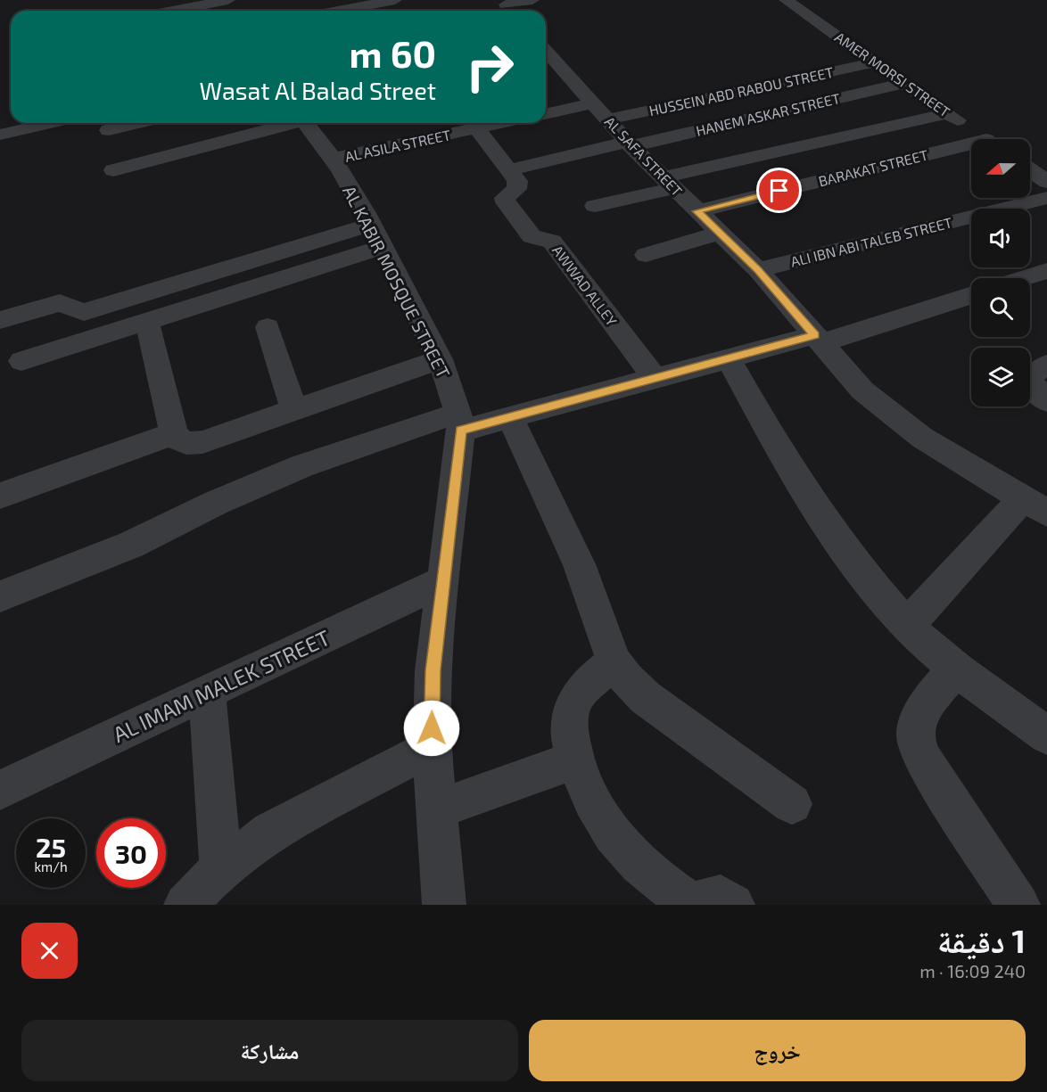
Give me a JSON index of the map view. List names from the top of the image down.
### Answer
{
  "streets": {
    "street": [
      "AMER MORSI STREET",
      "HUSSEIN ABD RABOU STREET",
      "HANEM ASKAR STREET",
      "AL ASILA STREET",
      "AL SAFA STREET",
      "BARAKAT STREET",
      "ALI IBN ABI TALEB STREET",
      "AL KABIR MOSQUE STREET",
      "AWWAD ALLEY",
      "AL IMAM MALEK STREET"
    ]
  },
  "crossings": [
    ["AMER MORSI STREET", "HUSSEIN ABD RABOU STREET"],
    ["AMER MORSI STREET", "HANEM ASKAR STREET"],
    ["HUSSEIN ABD RABOU STREET", "AL SAFA STREET"],
    ["HANEM ASKAR STREET", "AL SAFA STREET"],
    ["HANEM ASKAR STREET", "AWWAD ALLEY"],
    ["AL ASILA STREET", "AL KABIR MOSQUE STREET"],
    ["AL SAFA STREET", "BARAKAT STREET"],
    ["AL SAFA STREET", "ALI IBN ABI TALEB STREET"],
    ["AL KABIR MOSQUE STREET", "AL IMAM MALEK STREET"]
  ],
  "north": "left",
  "page": {
    "turn": ["60 m", "Wasat Al Balad Street"],
    "speed": "25 km/h",
    "limit": "30",
    "heading": ["1 دقيقة", "240 m · 16:09"],
    "buttons": ["خروج", "مشاركة"]
  }
}
